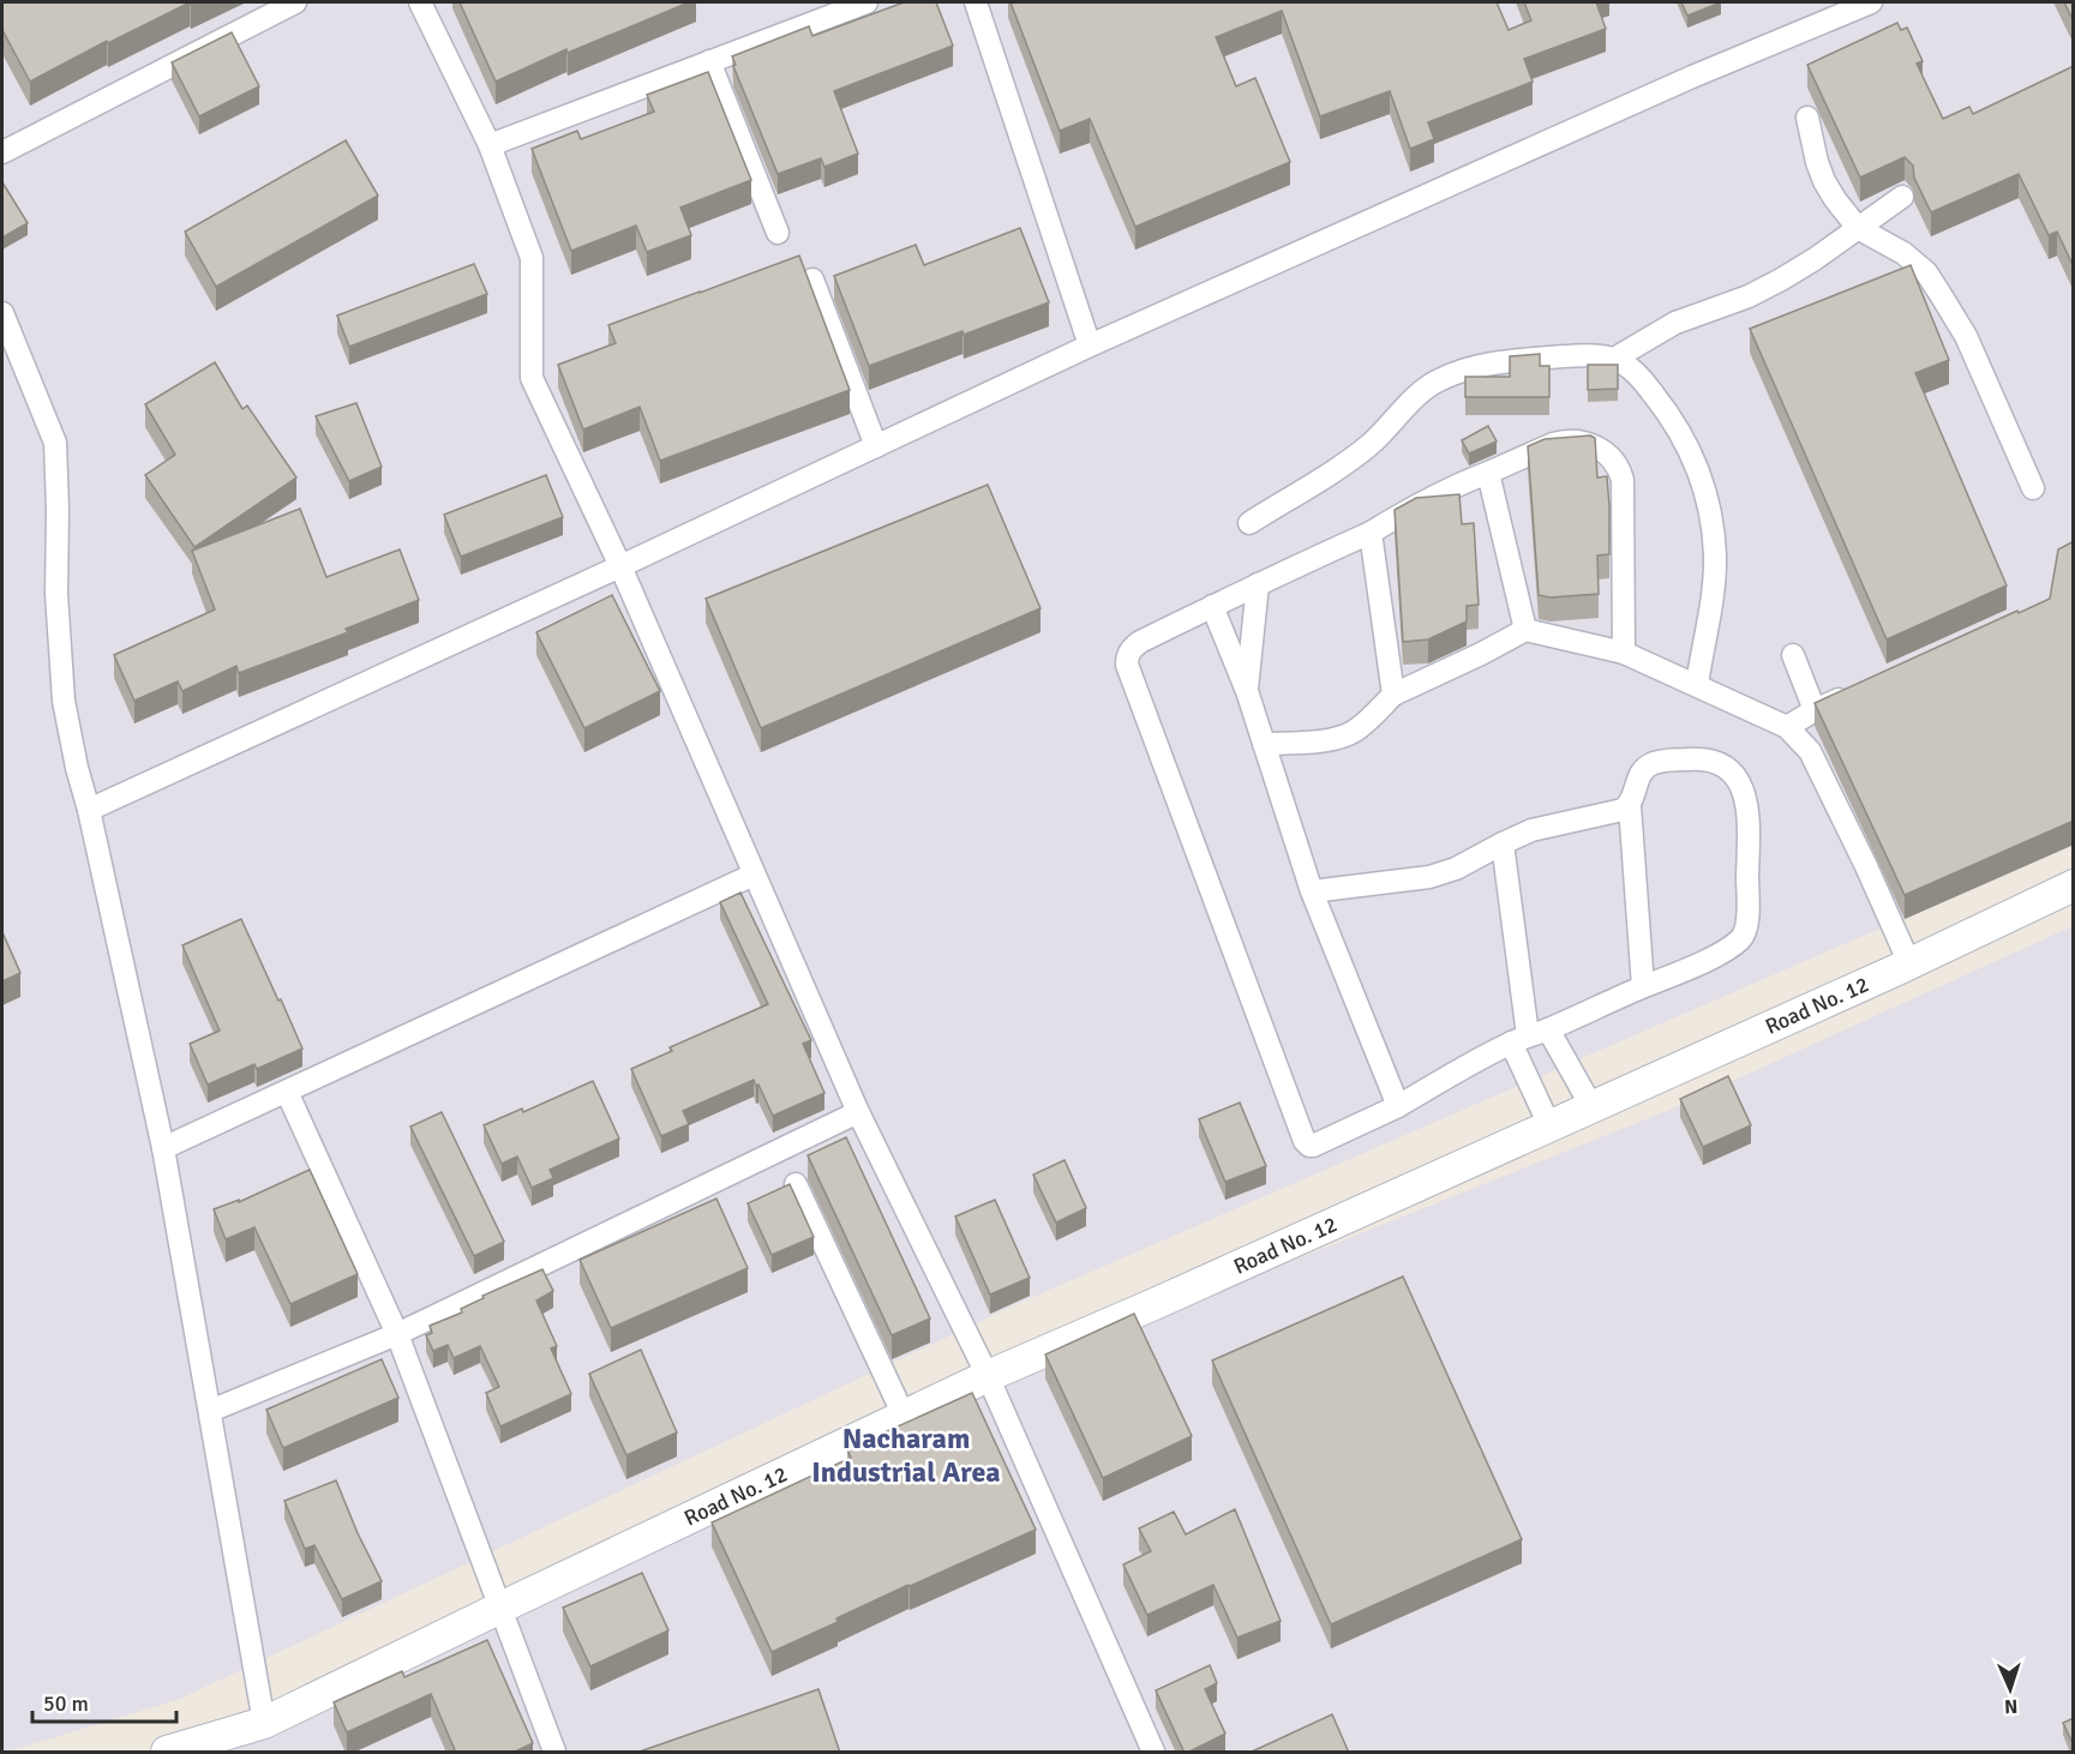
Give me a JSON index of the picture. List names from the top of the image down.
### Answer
{
  "streets": {
    "street": ["Road No. 12"]
  },
  "districts": ["Nacharam Industrial Area"],
  "scale_bar": "50 m",
  "north": "bottom"
}
